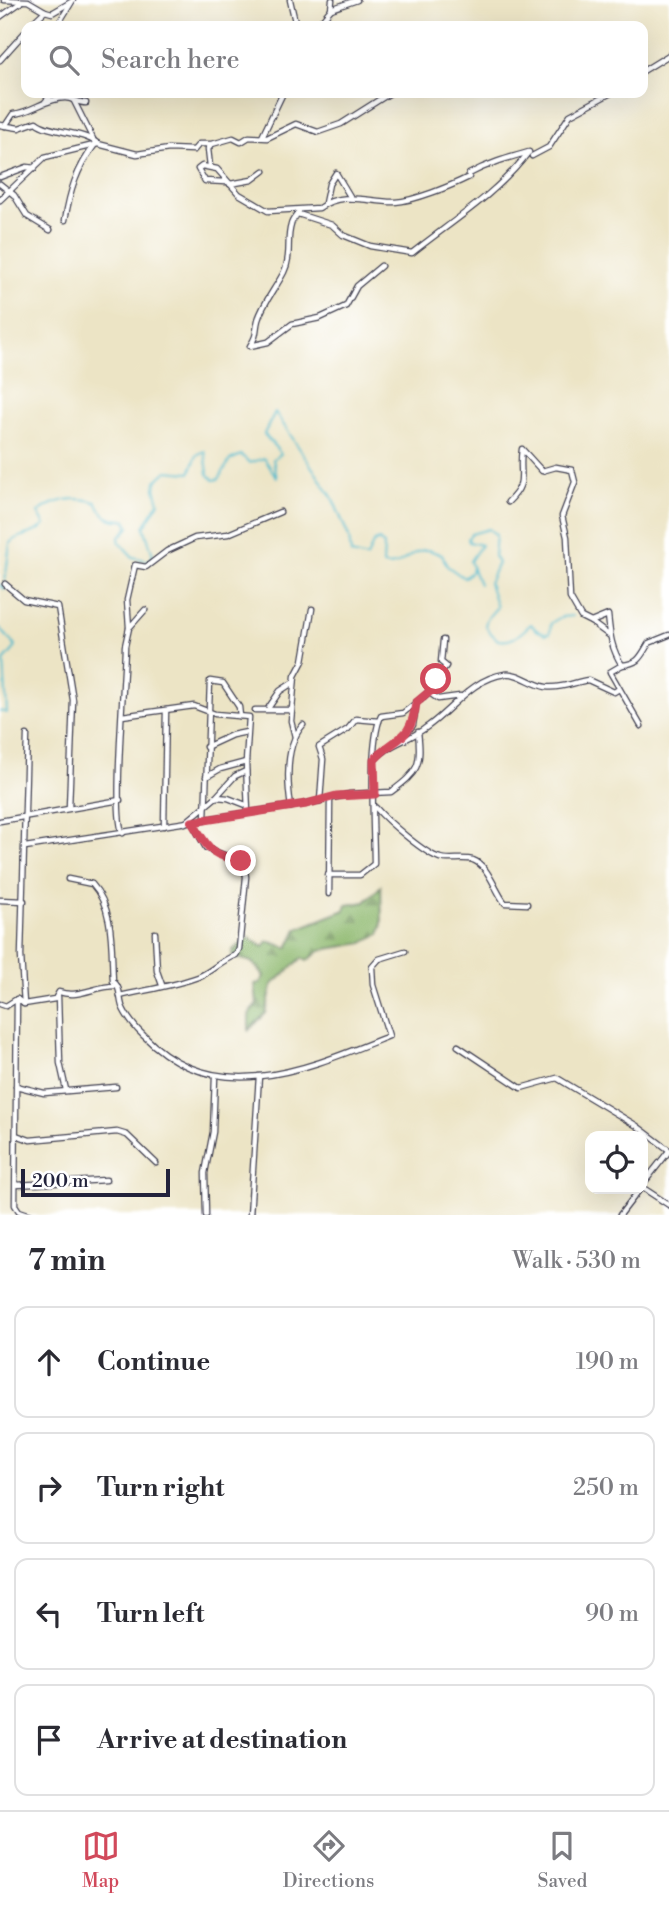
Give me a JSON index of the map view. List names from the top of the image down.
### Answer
{
  "scale_bar": "200 m",
  "page": {
    "search": "Search here",
    "scale": "200 m",
    "heading": ["7 min", "Walk · 530 m"],
    "list": [
      ["Continue", "190 m"],
      ["Turn right", "250 m"],
      ["Turn left", "90 m"],
      "Arrive at destination"
    ],
    "nav": ["Map", "Directions", "Saved"]
  }
}
